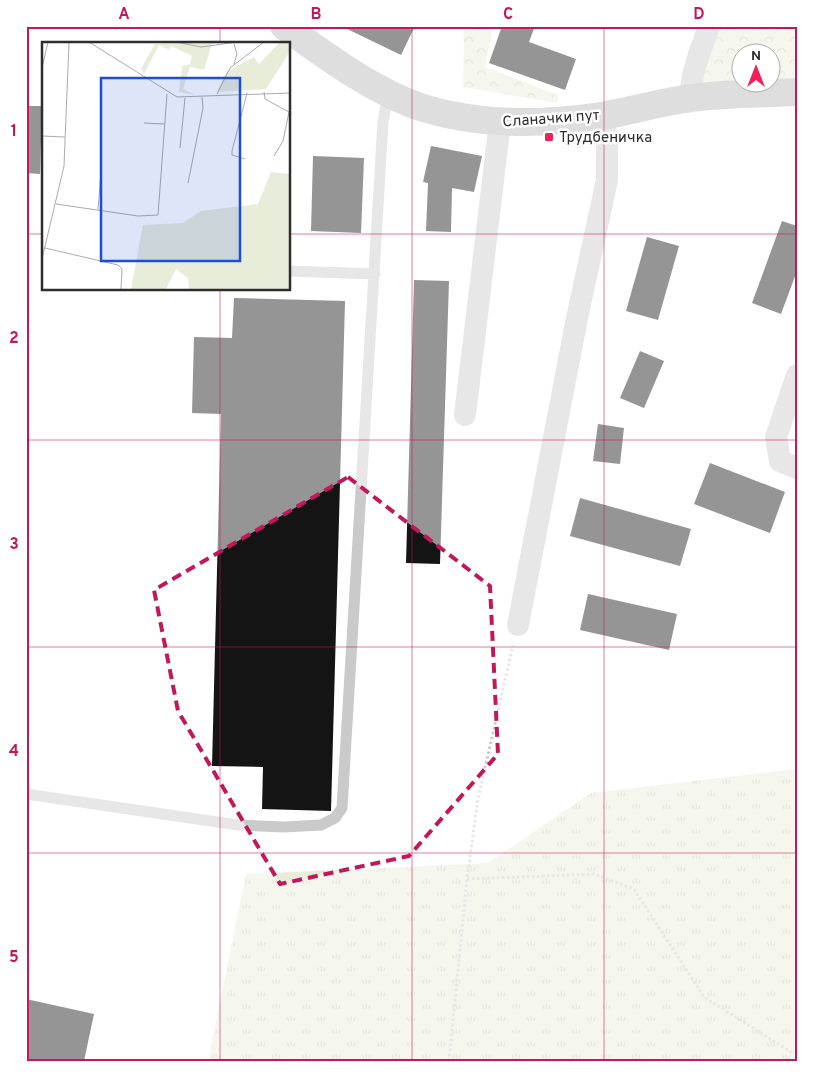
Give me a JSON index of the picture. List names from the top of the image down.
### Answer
{
  "streets": {
    "street": ["Сланачки пут"]
  },
  "places": {
    "transit": ["Трудбеничка"]
  },
  "north": "top",
  "grid": {
    "columns": [
      "A",
      "B",
      "C",
      "D"
    ],
    "rows": [
      "1",
      "2",
      "3",
      "4",
      "5"
    ]
  }
}
